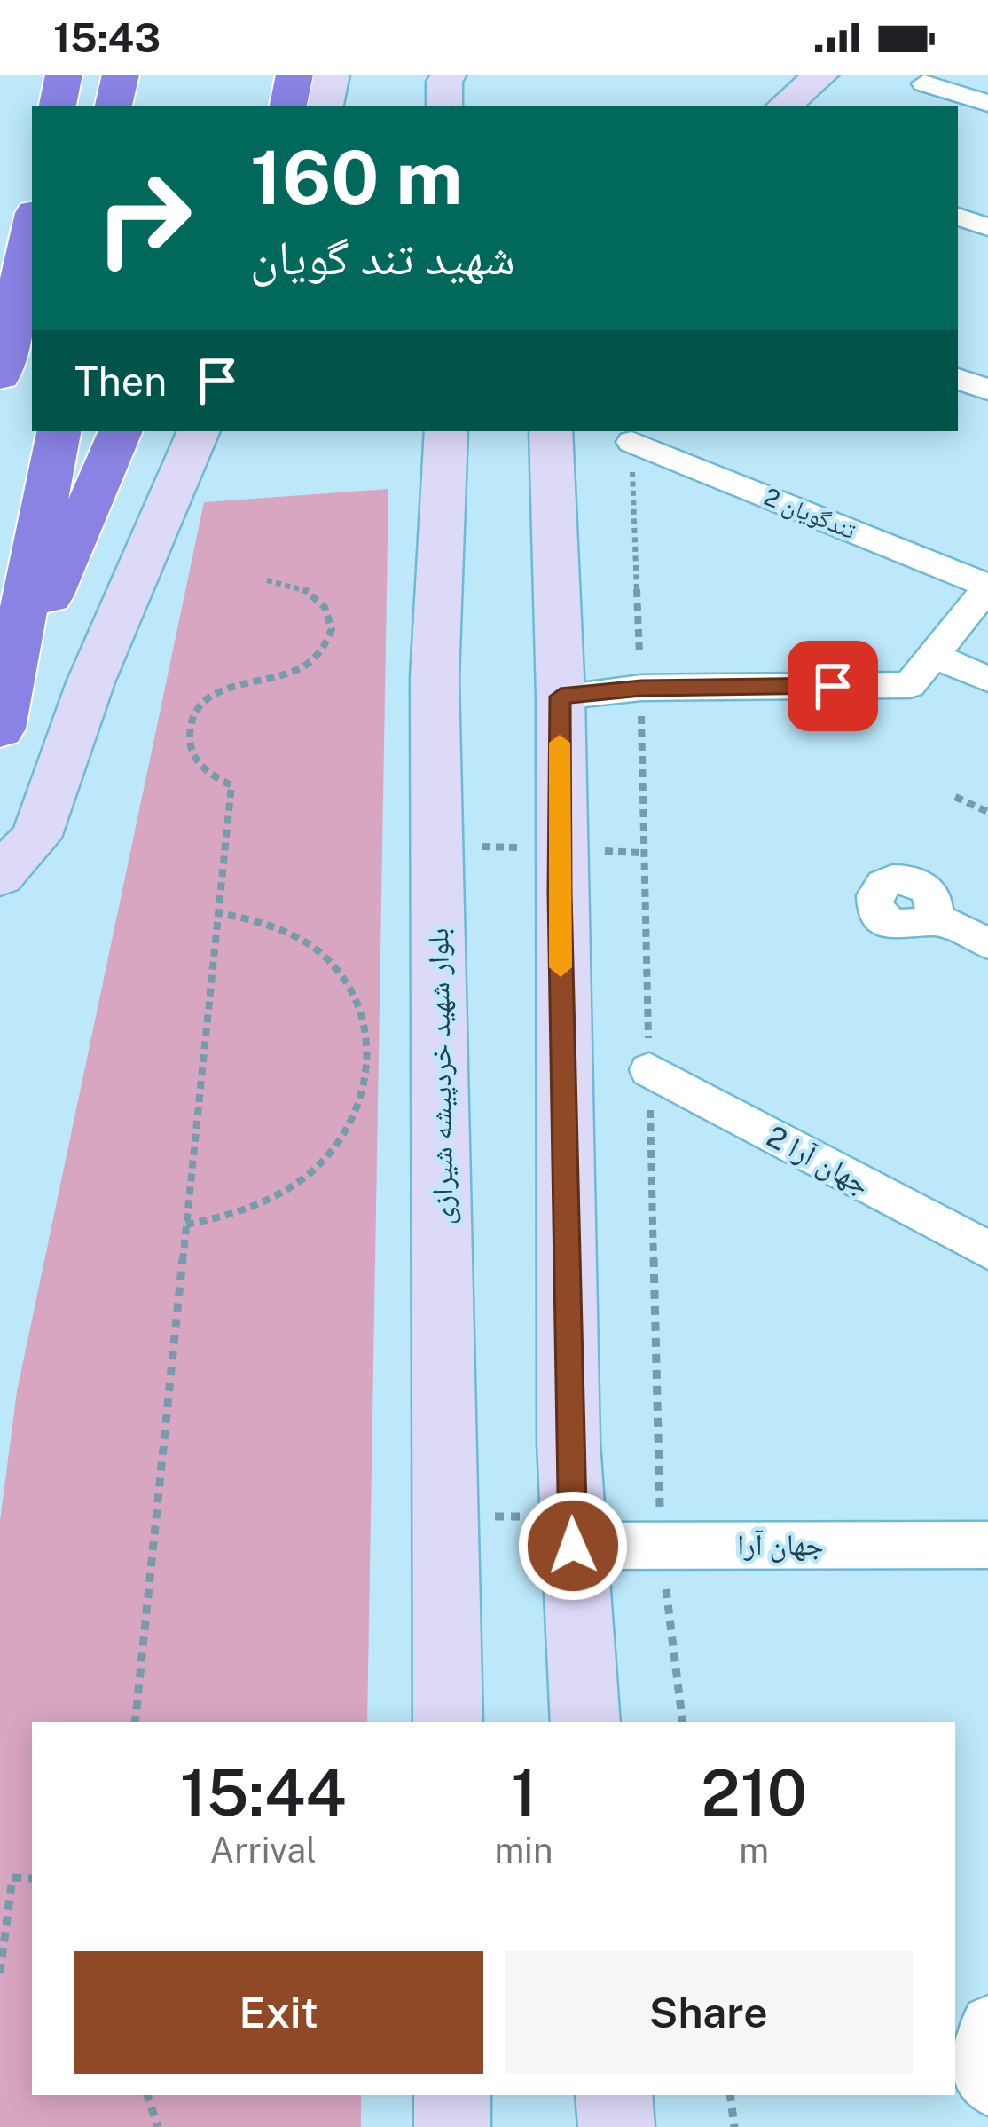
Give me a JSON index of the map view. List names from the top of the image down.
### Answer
{
  "streets": {
    "street": [
      "تندگویان 2",
      "بلوار شهید خردپیشه شیرازی",
      "جهان آرا 2",
      "جهان آرا"
    ]
  },
  "page": {
    "status": "15:43",
    "turn": ["160 m", "شهید تند گویان"],
    "then": "Then",
    "eta": [
      "15:44",
      "Arrival",
      "1",
      "min",
      "210",
      "m"
    ],
    "buttons": ["Exit", "Share"]
  }
}
